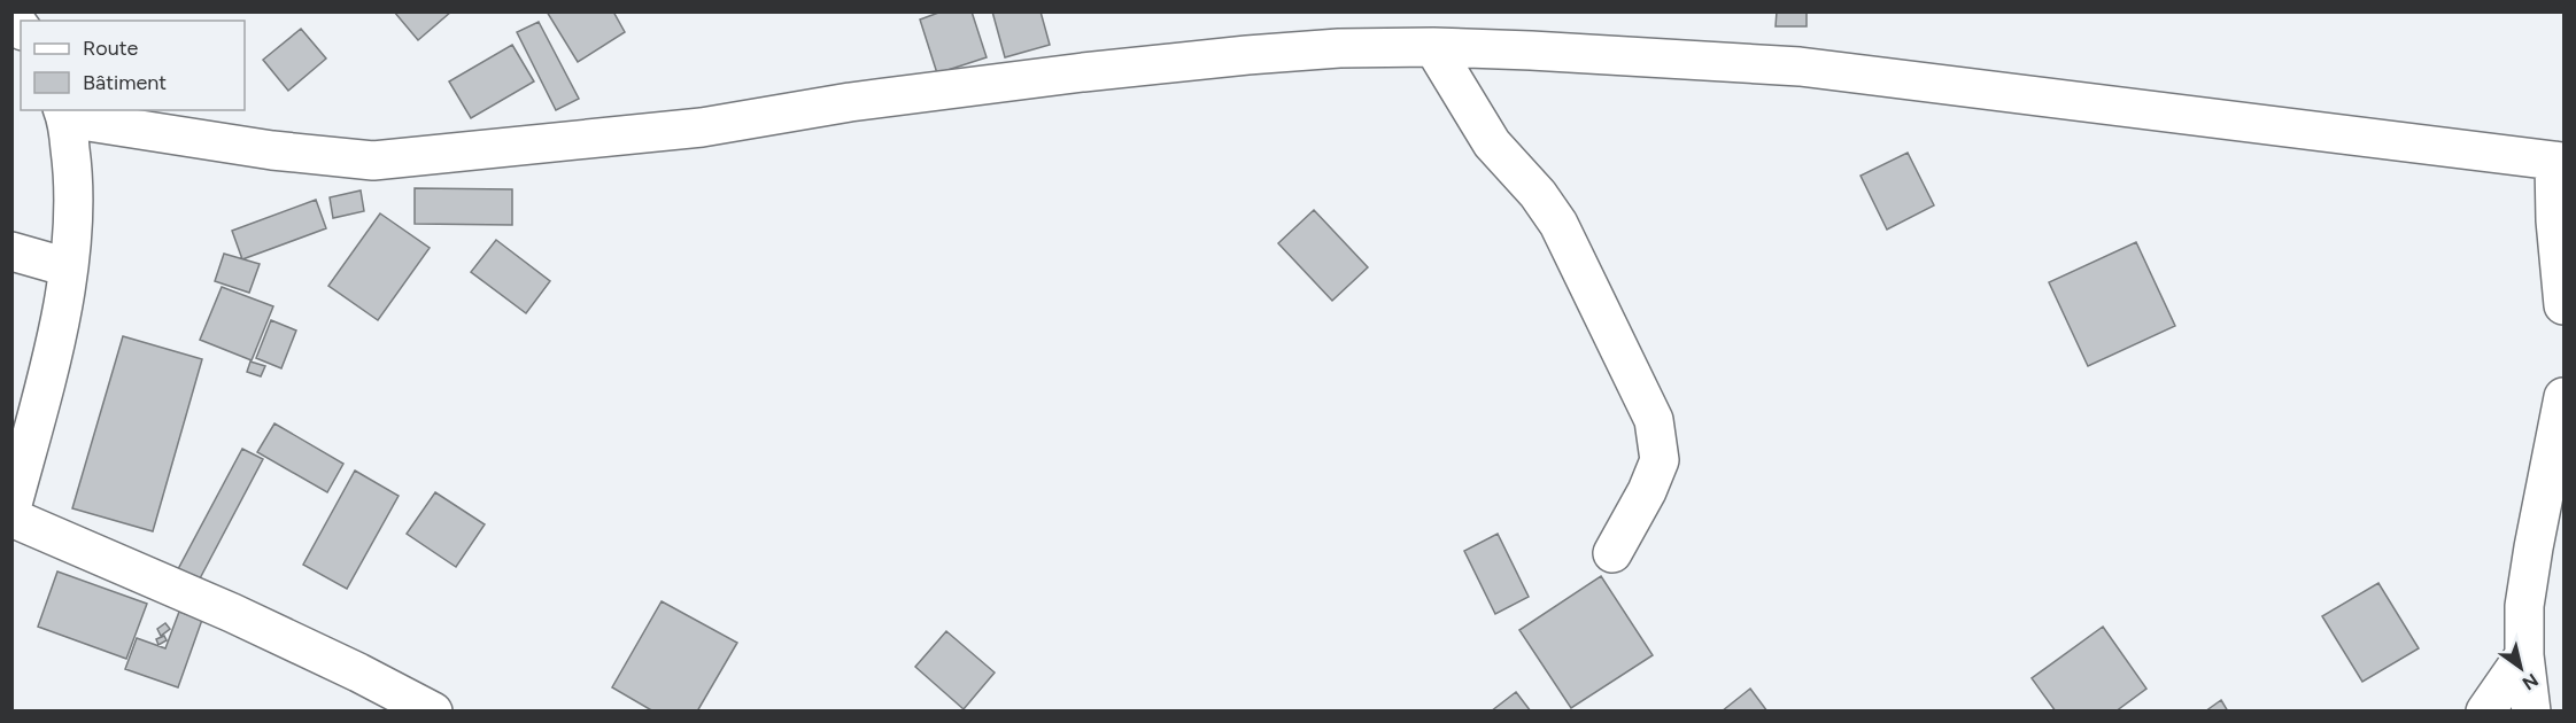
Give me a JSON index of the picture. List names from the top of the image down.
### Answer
{
  "legend": ["Route", "Bâtiment"],
  "north": "bottom right"
}
